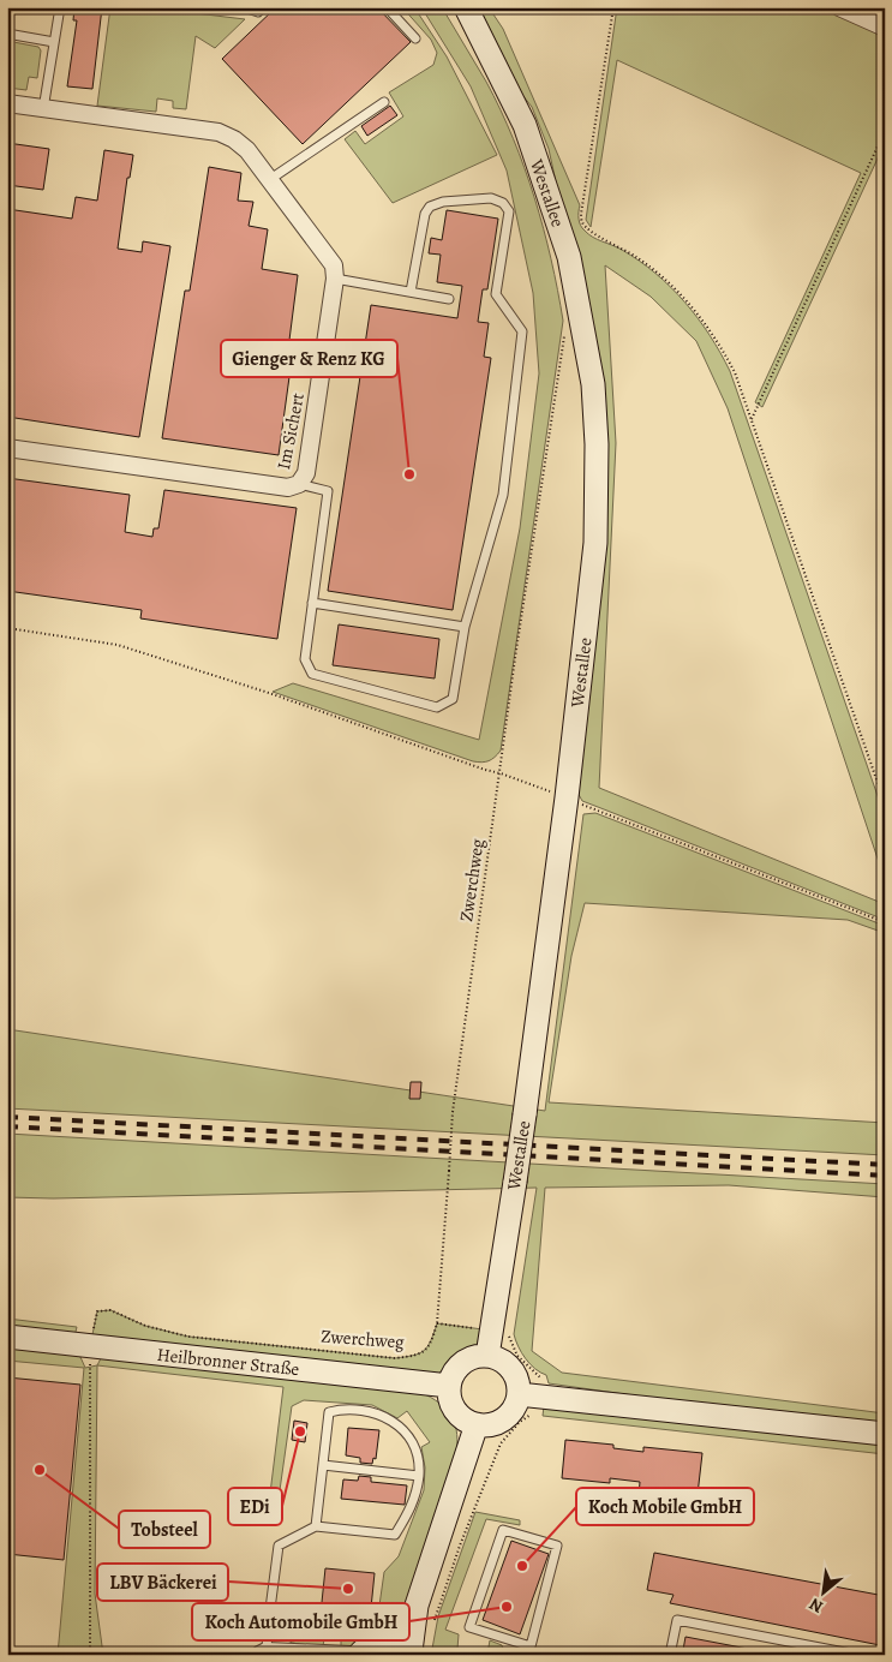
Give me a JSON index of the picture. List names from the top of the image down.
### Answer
{
  "streets": {
    "main road": ["Westallee", "Heilbronner Straße"],
    "street": ["Im Sichert"],
    "path": ["Zwerchweg"]
  },
  "crossings": [
    ["Westallee", "Heilbronner Straße"],
    ["Zwerchweg", "Heilbronner Straße"]
  ],
  "places": [
    "Gienger & Renz KG",
    "EDi",
    "Tobsteel",
    "Koch Mobile GmbH",
    "LBV Bäckerei",
    "Koch Automobile GmbH"
  ],
  "north": "bottom left"
}
